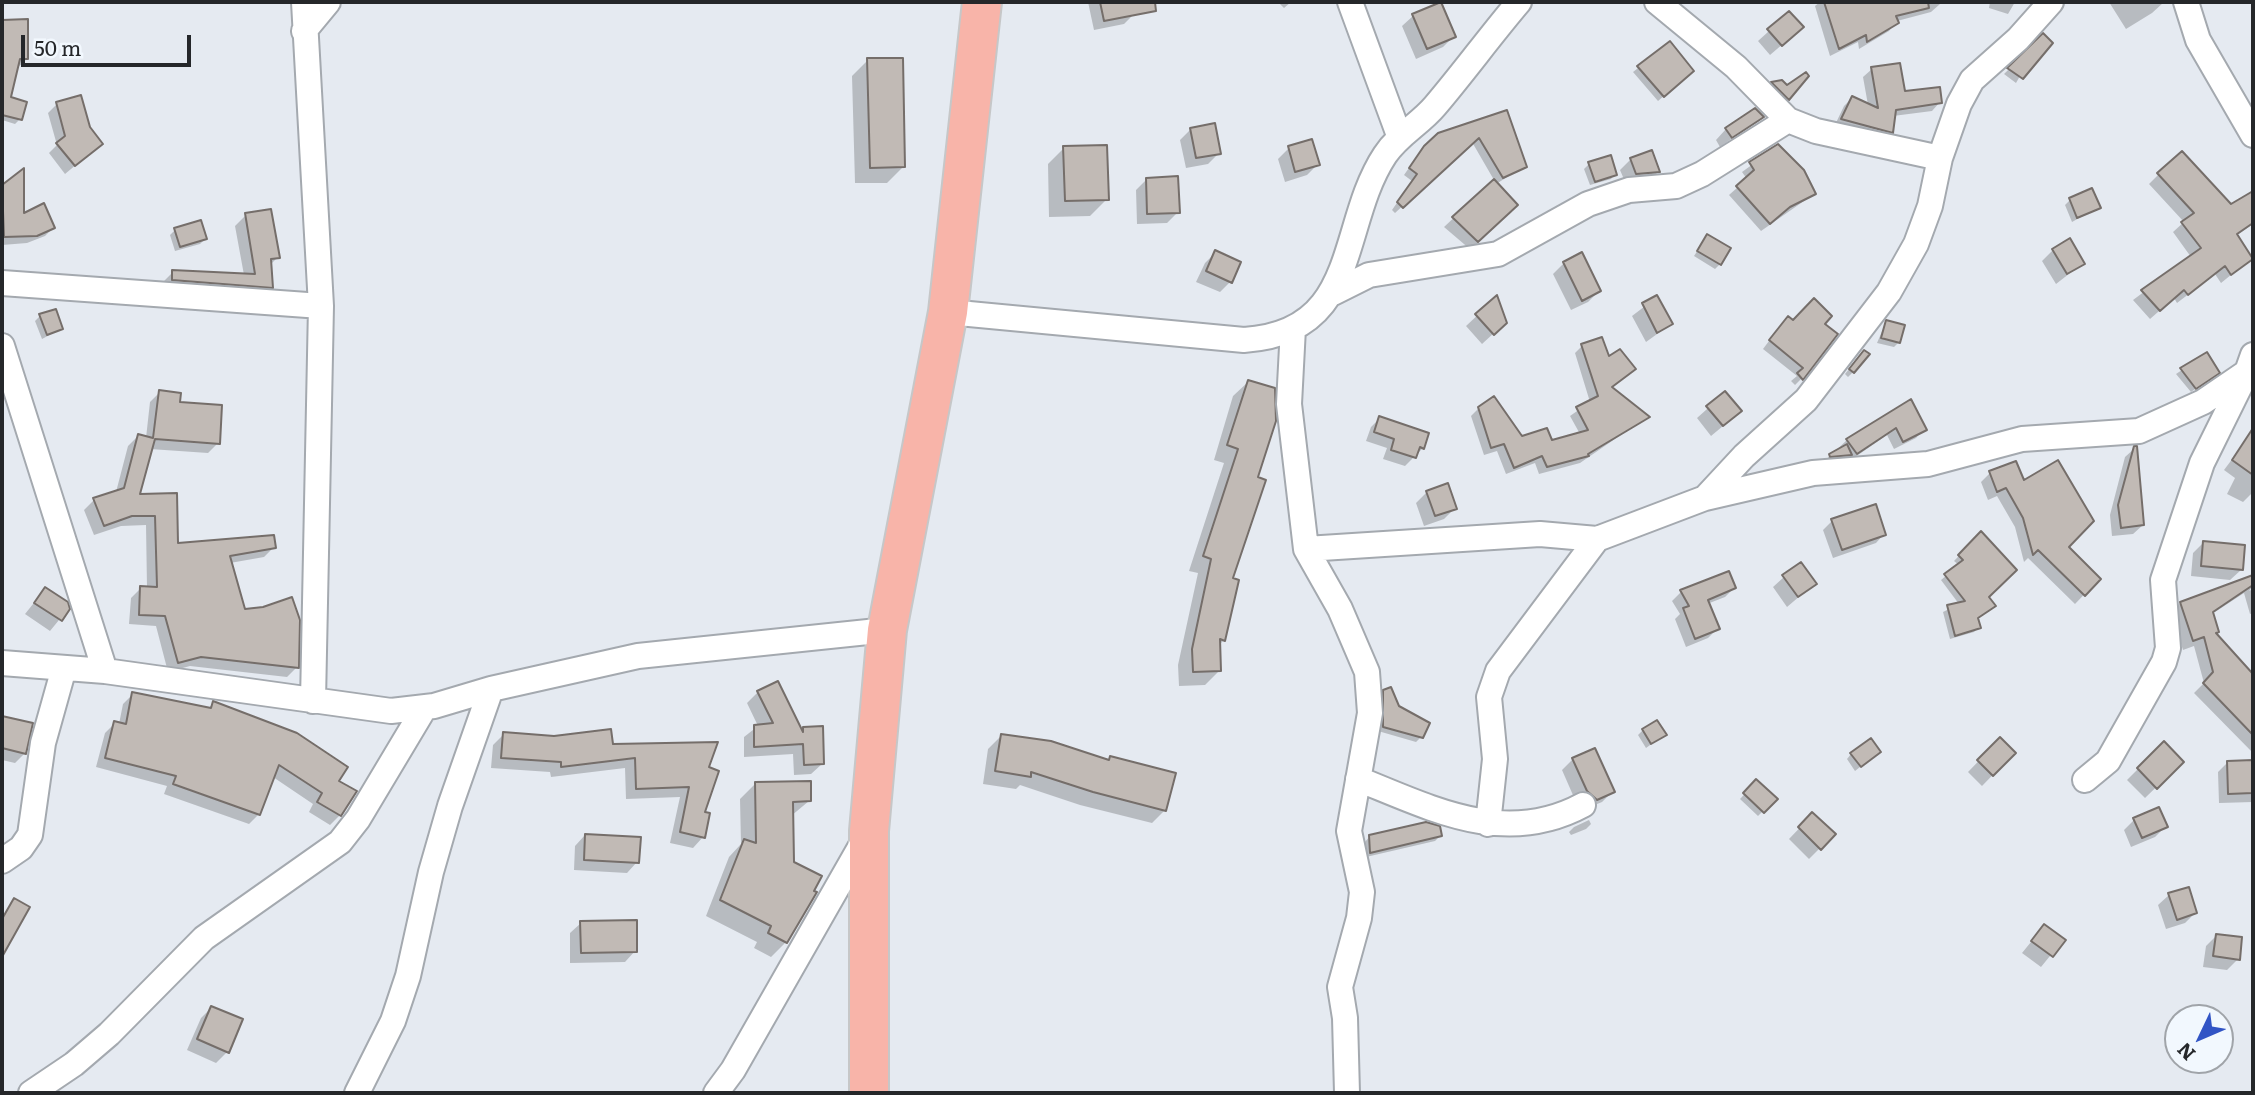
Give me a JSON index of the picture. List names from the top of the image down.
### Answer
{
  "scale_bar": "50 m",
  "north": "bottom left"
}
